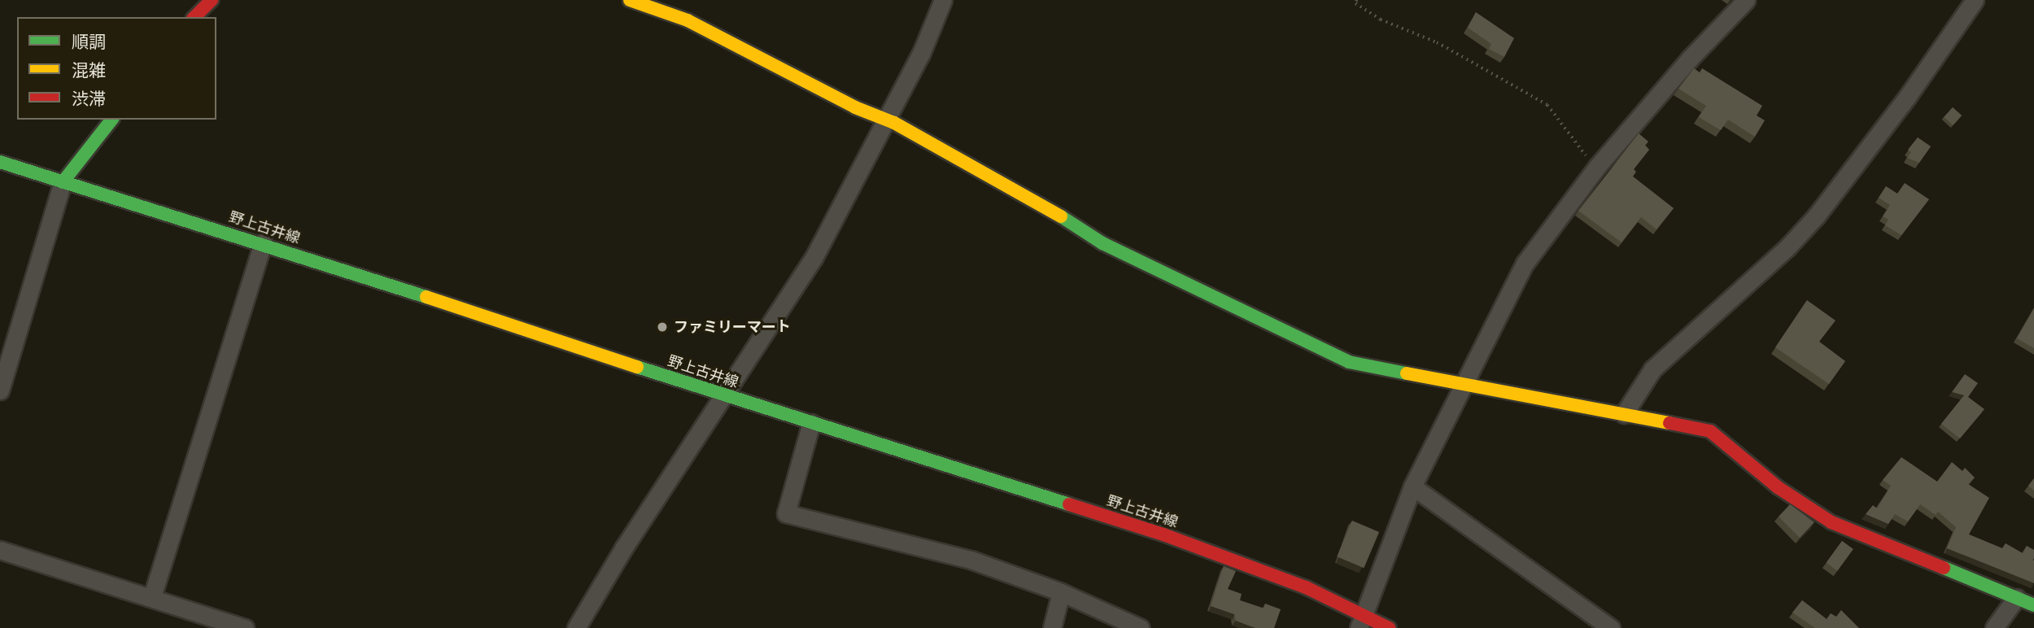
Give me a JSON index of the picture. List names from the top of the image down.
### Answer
{
  "streets": {
    "street": ["野上古井線"]
  },
  "places": ["ファミリーマート"],
  "legend": ["順調", "混雑", "渋滞"]
}
